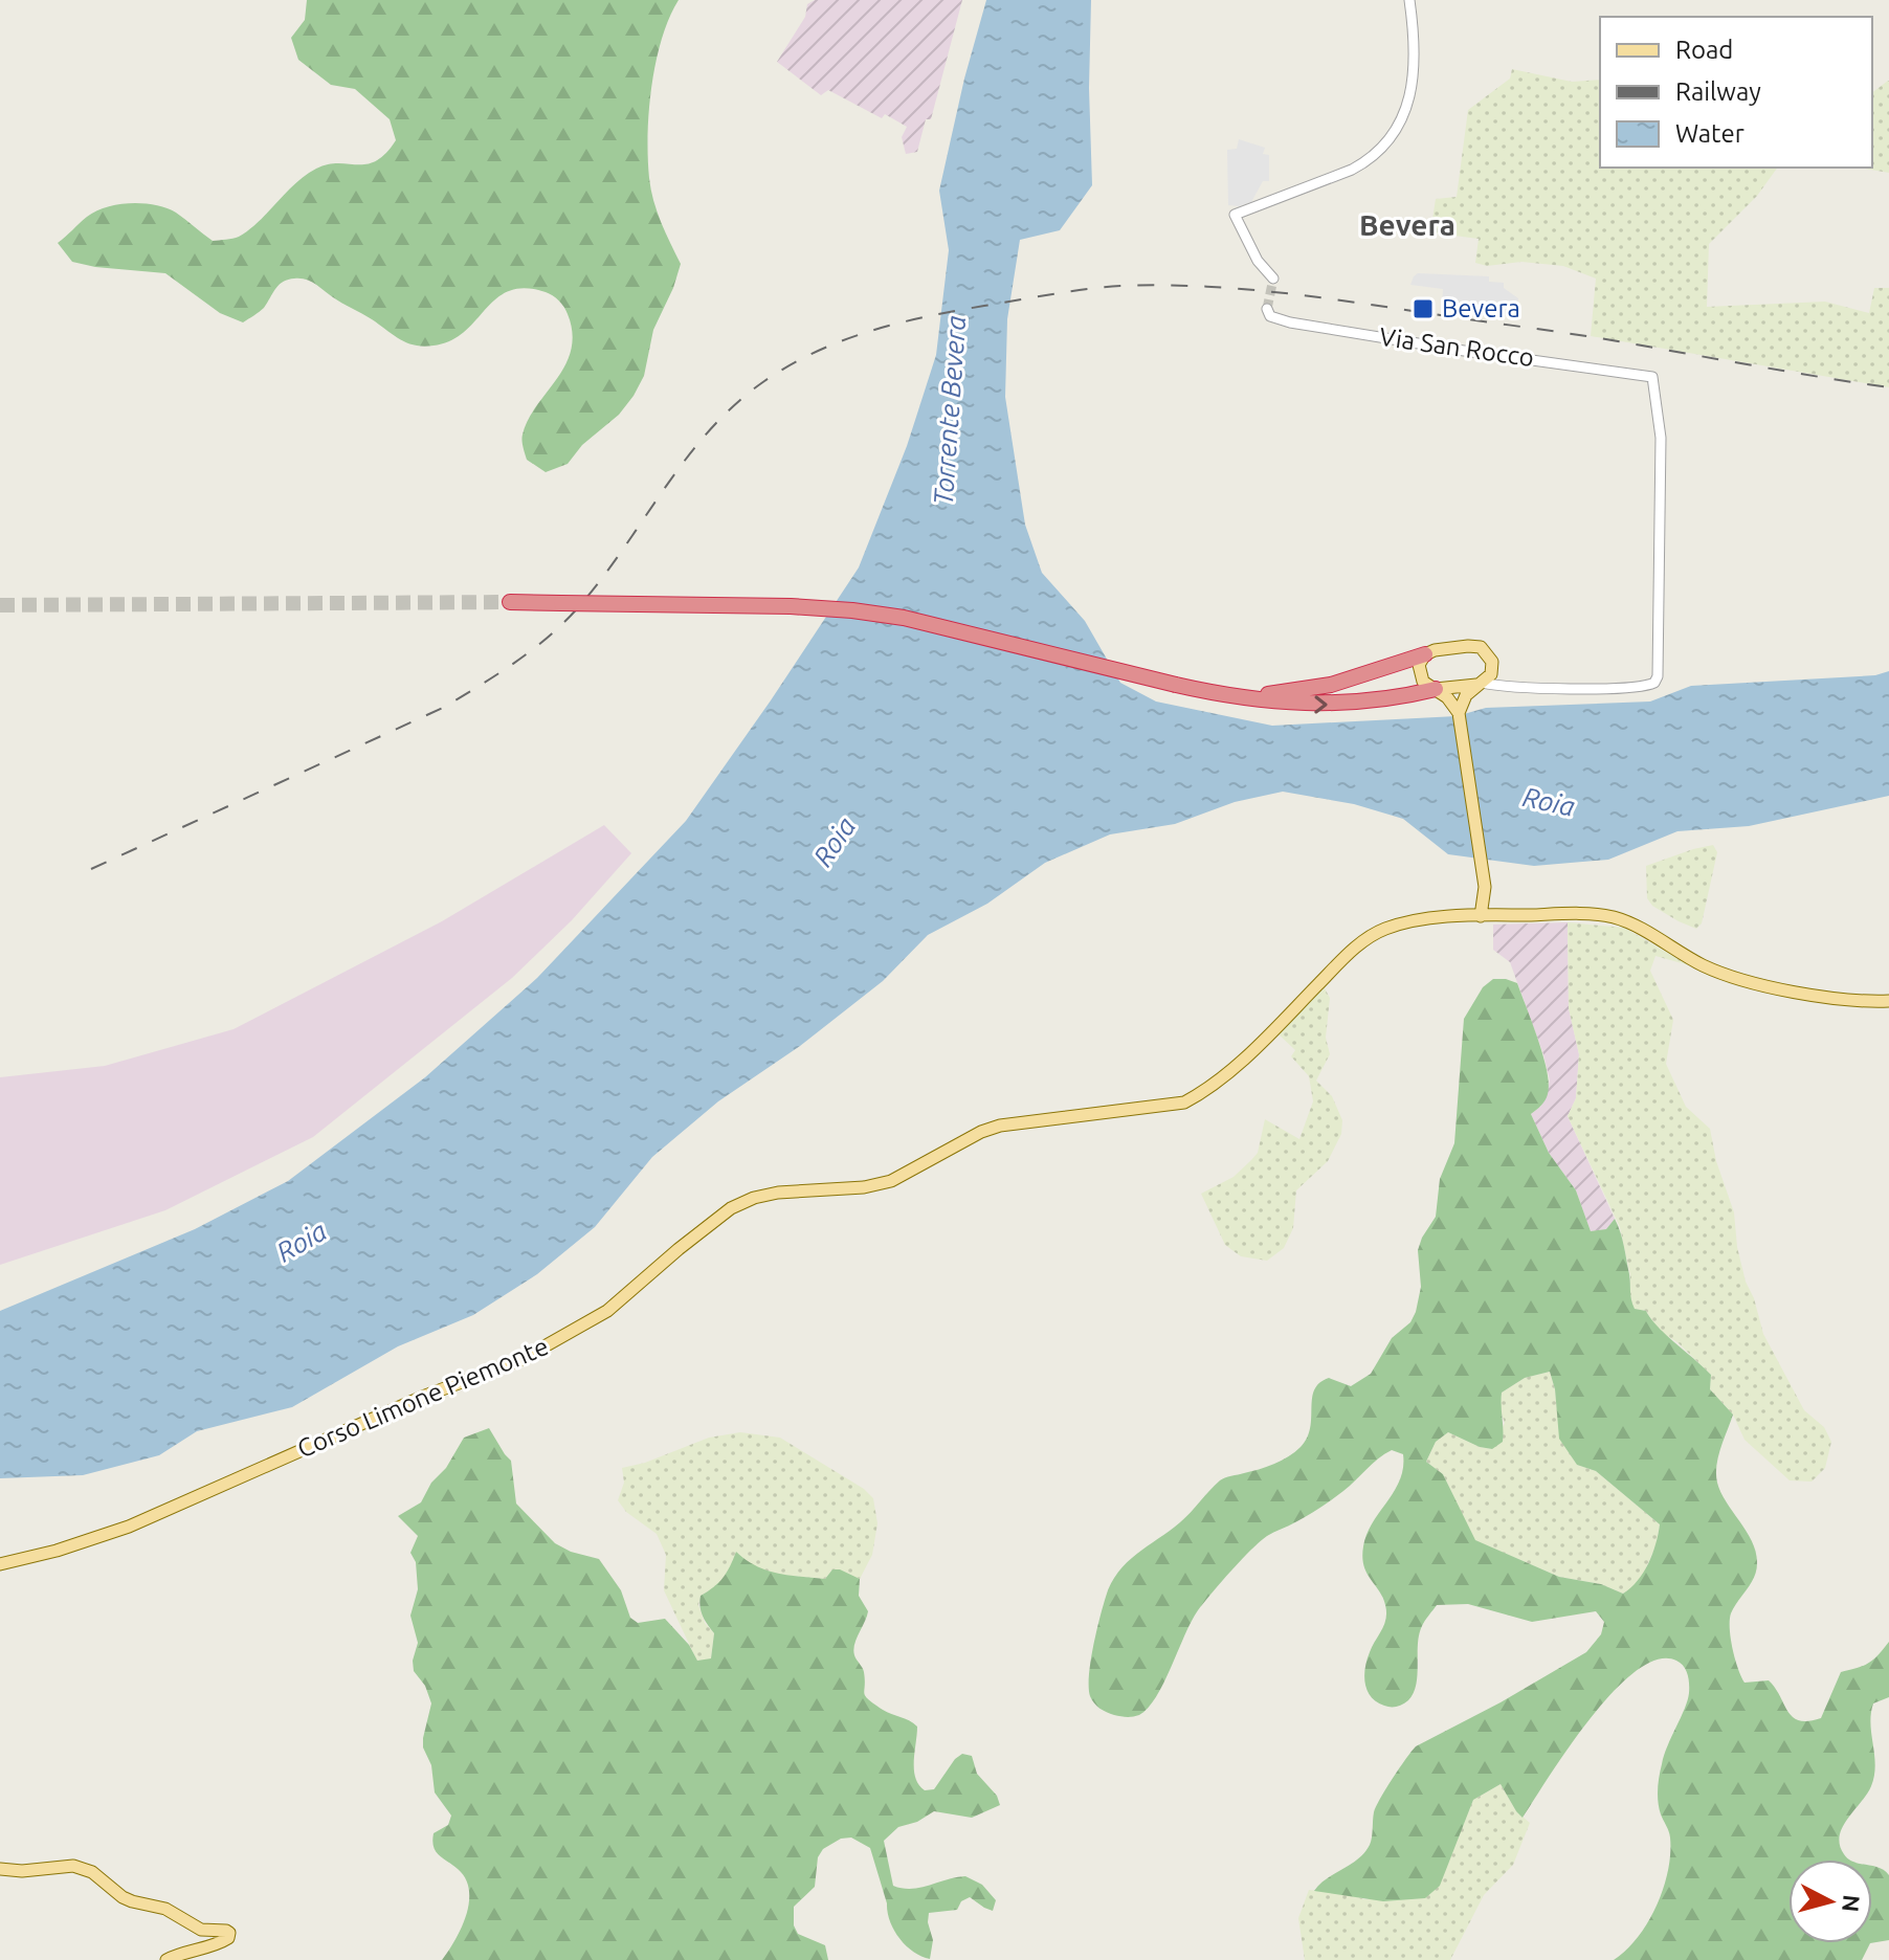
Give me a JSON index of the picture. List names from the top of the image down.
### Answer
{
  "streets": {
    "main road": ["Corso Limone Piemonte"],
    "street": ["Via San Rocco"]
  },
  "districts": ["Bevera"],
  "water": ["Torrente Bevera", "Roia"],
  "places": {
    "transit": ["Bevera"]
  },
  "legend": ["Road", "Railway", "Water"],
  "north": "right"
}
